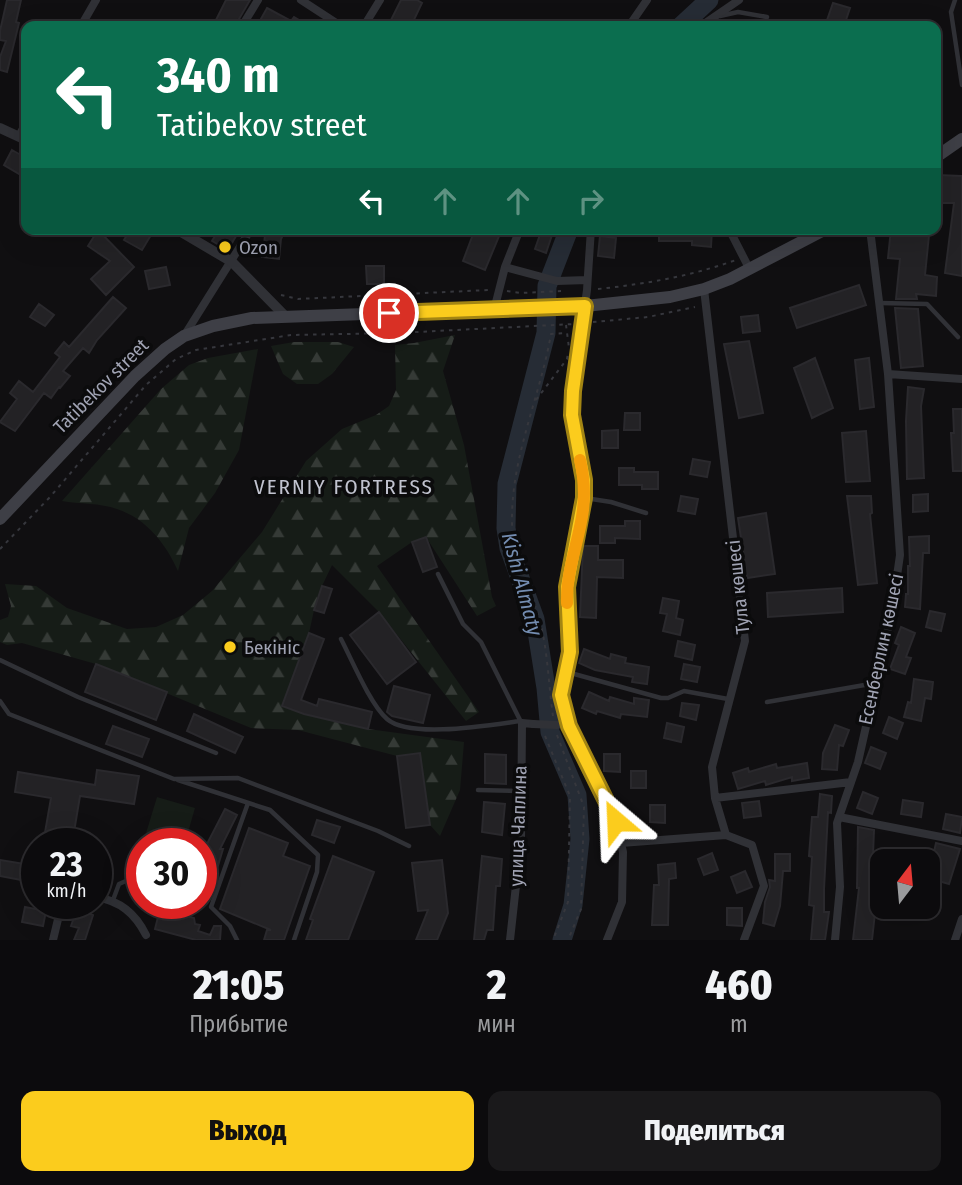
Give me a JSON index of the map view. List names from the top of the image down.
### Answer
{
  "streets": {
    "main road": ["Tatibekov street"],
    "street": ["Тула көшесі", "Есенберлин көшесі", "улица Чаплина"]
  },
  "crossings": [
    ["Tatibekov street", "Тула көшесі"]
  ],
  "districts": ["VERNIY FORTRESS"],
  "water": ["Kіshі Almaty"],
  "places": ["Ozon", "Бекініс"],
  "north": "top",
  "page": {
    "turn": ["340 m", "Tatibekov street"],
    "speed": "23 km/h",
    "limit": "30",
    "eta": [
      "21:05",
      "Прибытие",
      "2",
      "мин",
      "460",
      "m"
    ],
    "buttons": ["Выход", "Поделиться"]
  }
}
